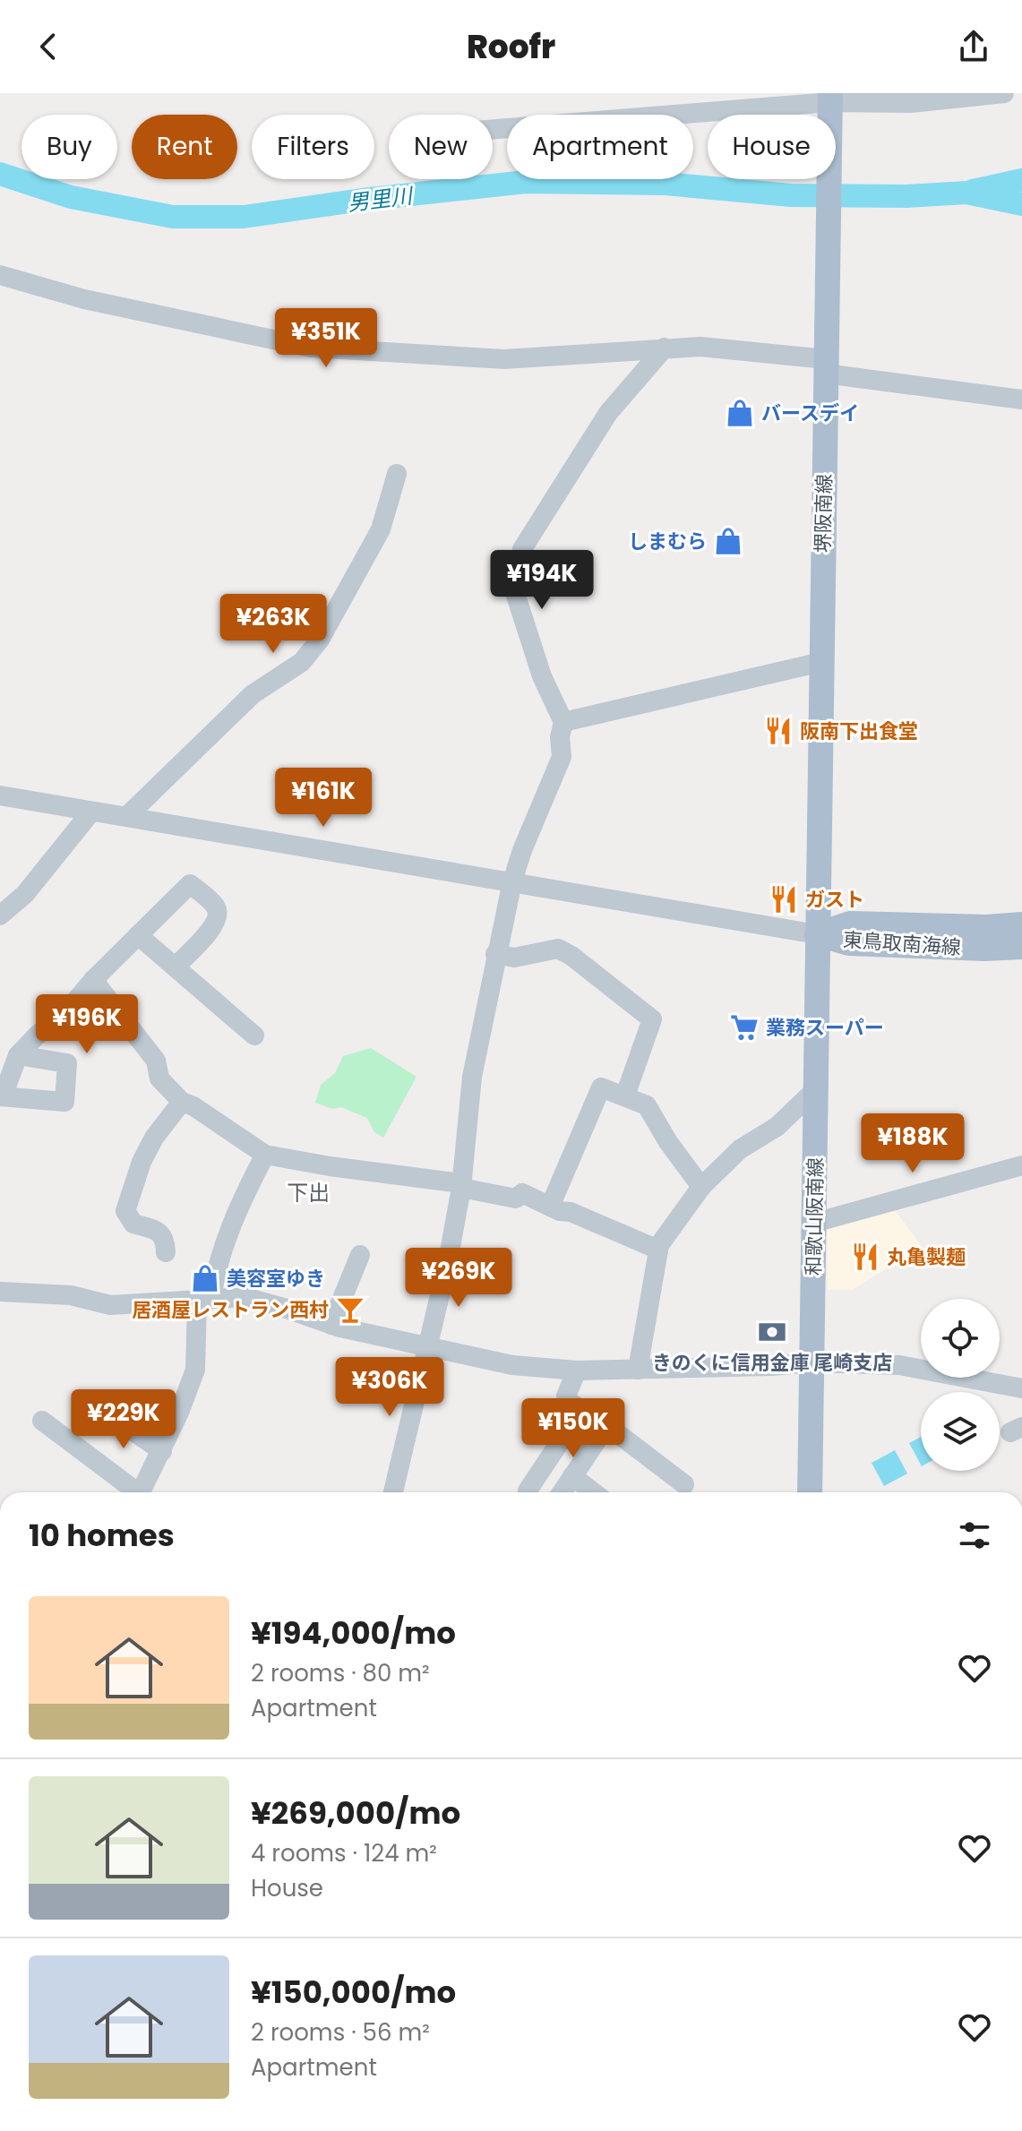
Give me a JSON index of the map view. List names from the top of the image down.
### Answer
{
  "streets": {
    "main road": ["堺阪南線", "東鳥取南海線", "和歌山阪南線"]
  },
  "crossings": [
    ["堺阪南線", "東鳥取南海線"],
    ["堺阪南線", "和歌山阪南線"],
    ["東鳥取南海線", "和歌山阪南線"]
  ],
  "districts": ["下出"],
  "water": ["男里川"],
  "places": {
    "shop": ["バースデイ", "しまむら", "美容室ゆき"],
    "restaurant": ["阪南下出食堂", "ガスト", "丸亀製麺"],
    "supermarket": ["業務スーパー"],
    "bar": ["居酒屋レストラン西村"],
    "bank": ["きのくに信用金庫 尾崎支店"]
  },
  "page": {
    "header": "Roofr",
    "chip": [
      "Buy",
      "Rent",
      "Filters",
      "New",
      "Apartment",
      "House"
    ],
    "price": [
      "¥351K",
      "¥194K",
      "¥263K",
      "¥161K",
      "¥196K",
      "¥188K",
      "¥269K",
      "¥306K",
      "¥229K",
      "¥150K"
    ],
    "heading": "10 homes",
    "list": [
      {
        "name": "¥194,000/mo",
        "note": "2 rooms · 80 m² · Apartment"
      },
      {
        "name": "¥269,000/mo",
        "note": "4 rooms · 124 m² · House"
      },
      {
        "name": "¥150,000/mo",
        "note": "2 rooms · 56 m² · Apartment"
      }
    ]
  }
}
